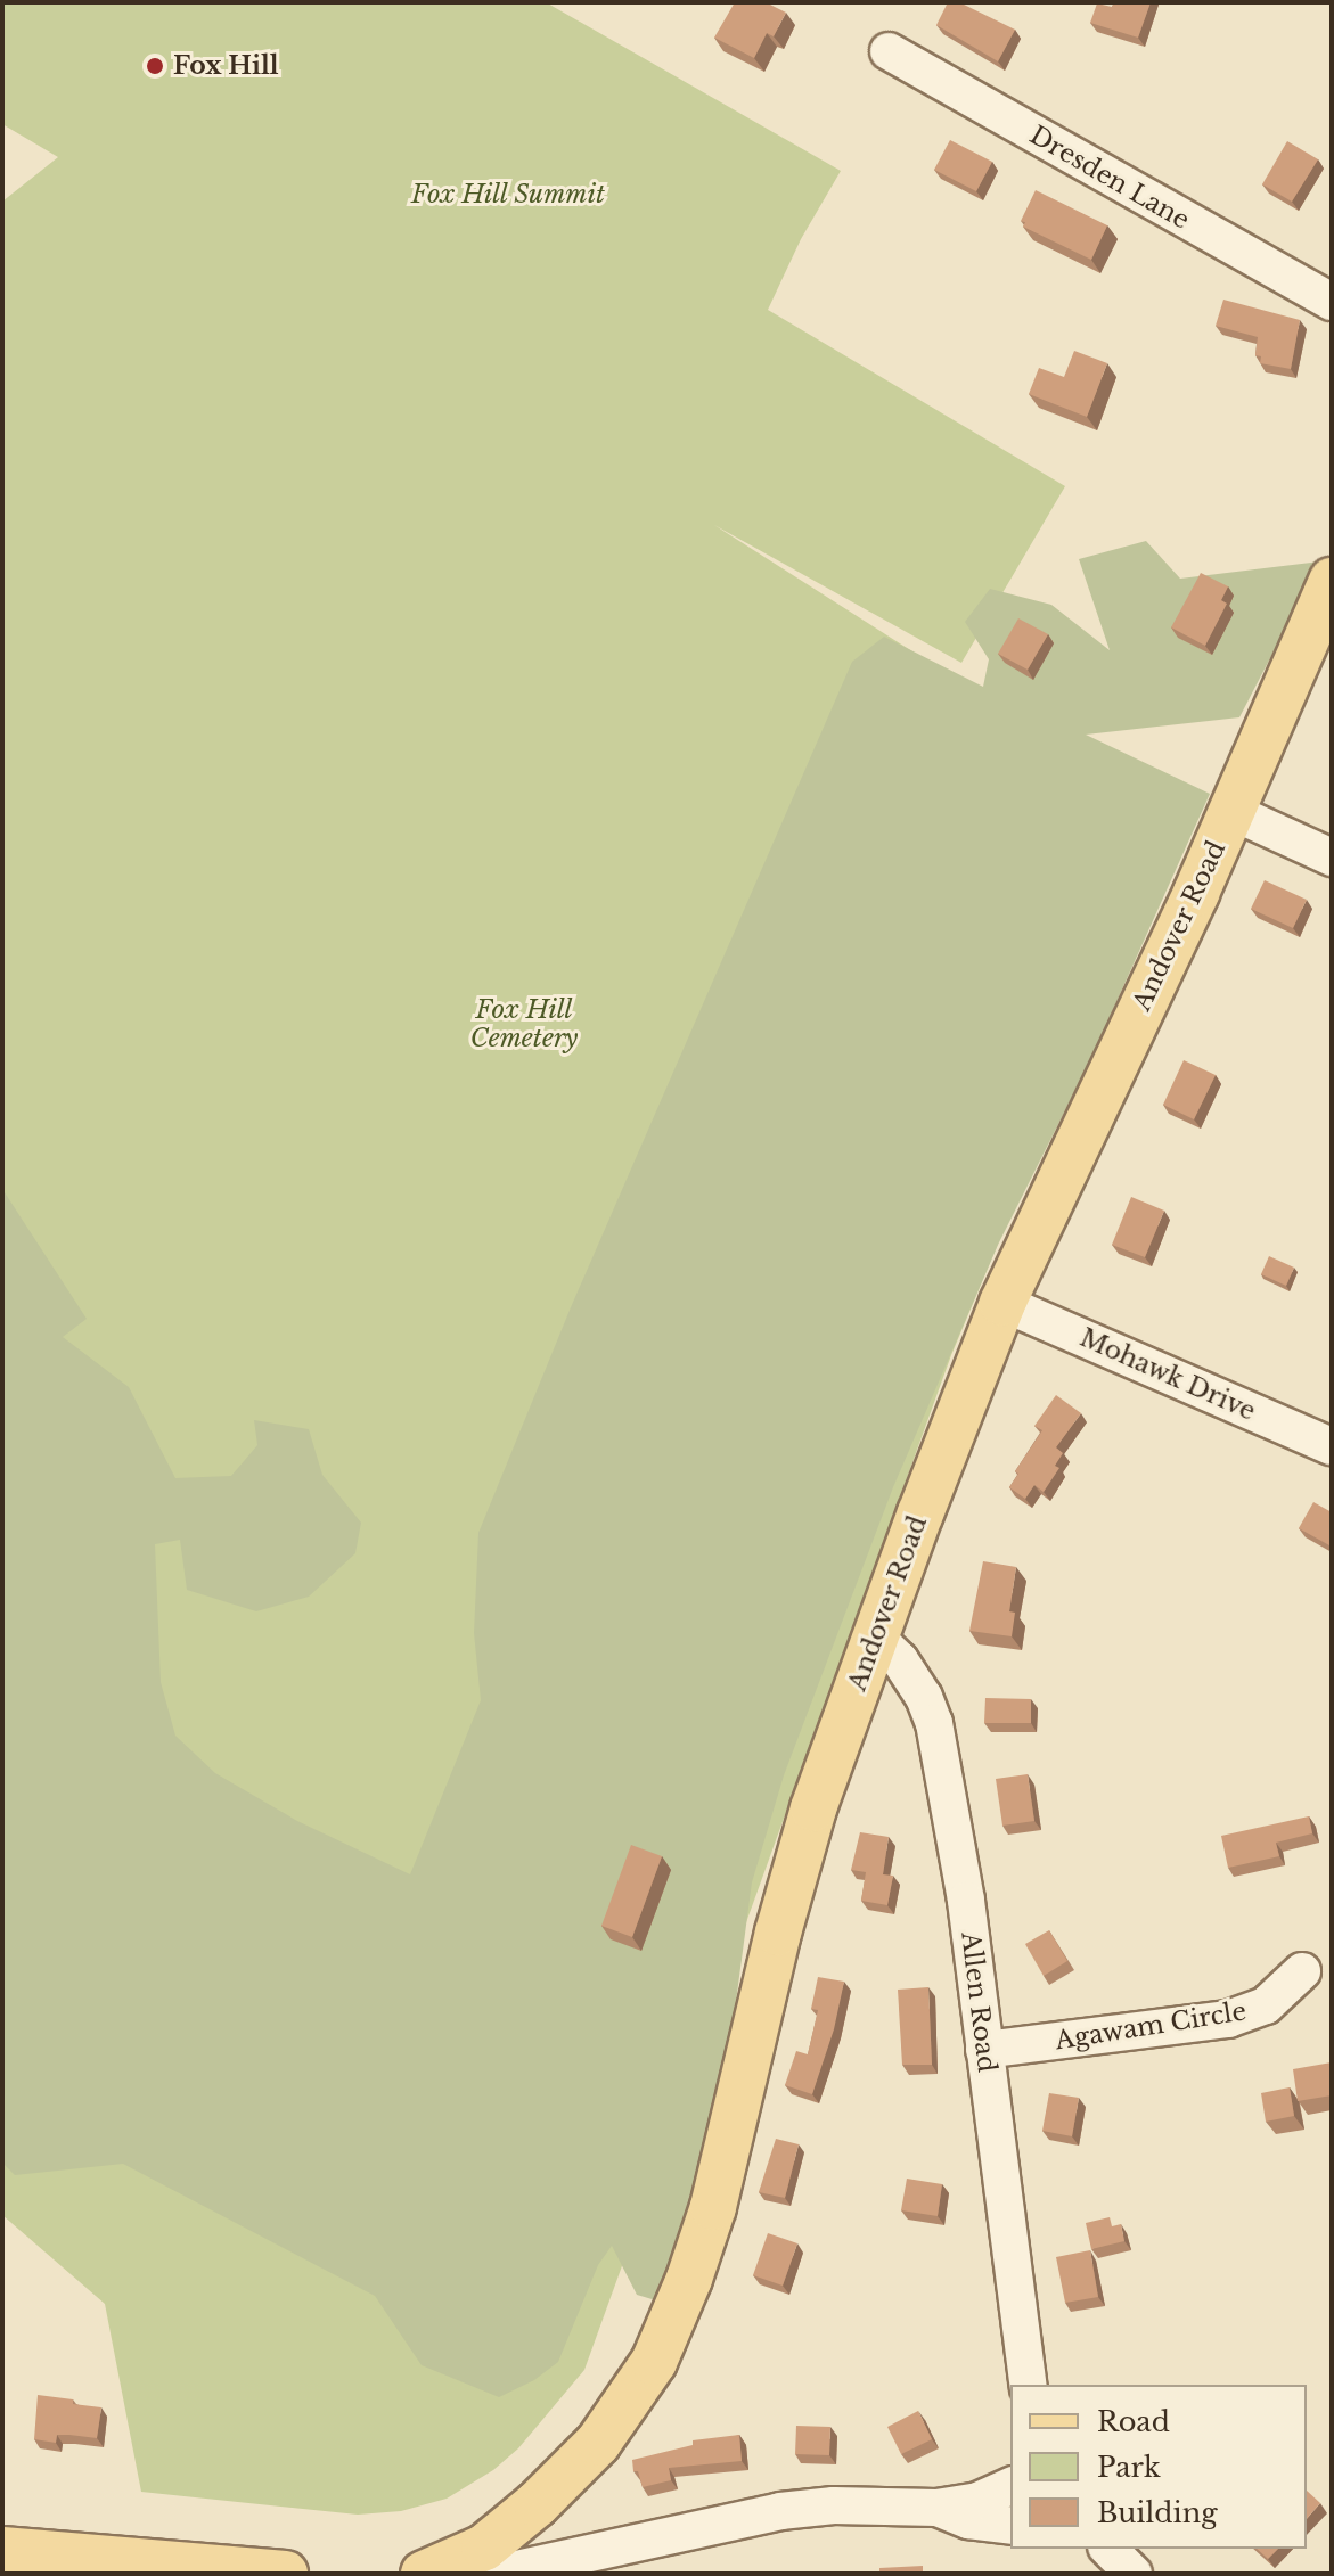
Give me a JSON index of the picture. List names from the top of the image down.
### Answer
{
  "streets": {
    "main road": ["Andover Road"],
    "street": [
      "Dresden Lane",
      "Mohawk Drive",
      "Allen Road",
      "Agawam Circle"
    ]
  },
  "crossings": [
    ["Andover Road", "Mohawk Drive"],
    ["Andover Road", "Allen Road"],
    ["Allen Road", "Agawam Circle"]
  ],
  "parks": ["Fox Hill Summit", "Fox Hill Cemetery"],
  "places": ["Fox Hill"],
  "legend": ["Road", "Park", "Building"]
}
